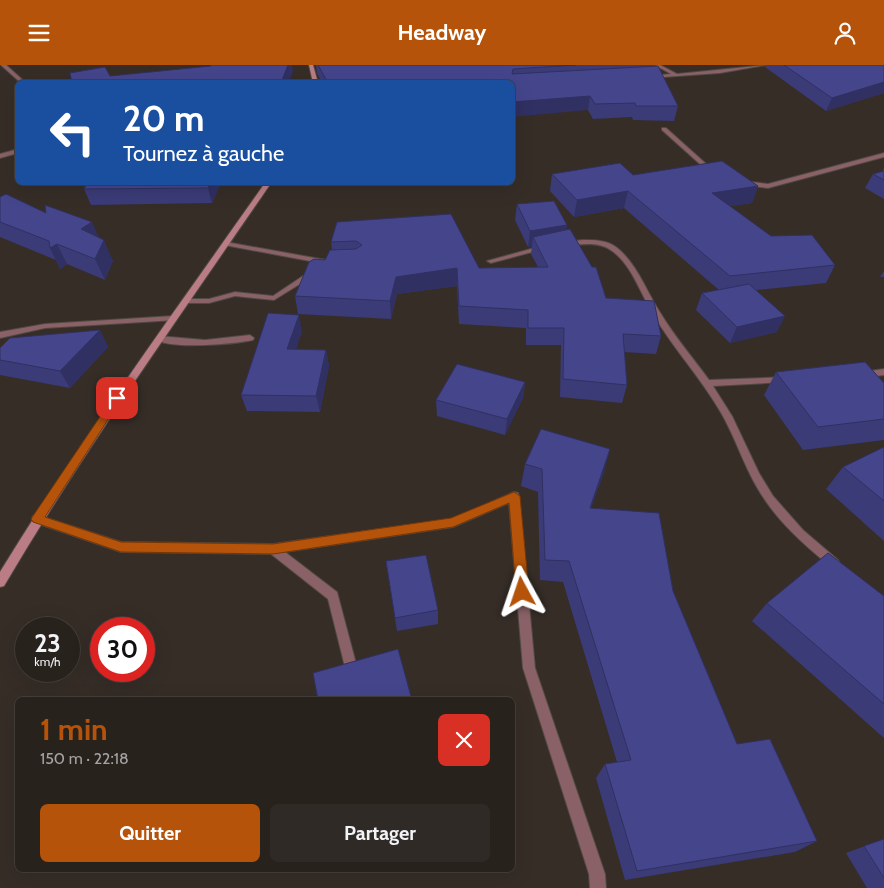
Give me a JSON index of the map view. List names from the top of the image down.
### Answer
{
  "page": {
    "header": "Headway",
    "turn": ["20 m", "Tournez à gauche"],
    "speed": "23 km/h",
    "limit": "30",
    "heading": ["1 min", "150 m · 22:18"],
    "buttons": ["Quitter", "Partager"]
  }
}
